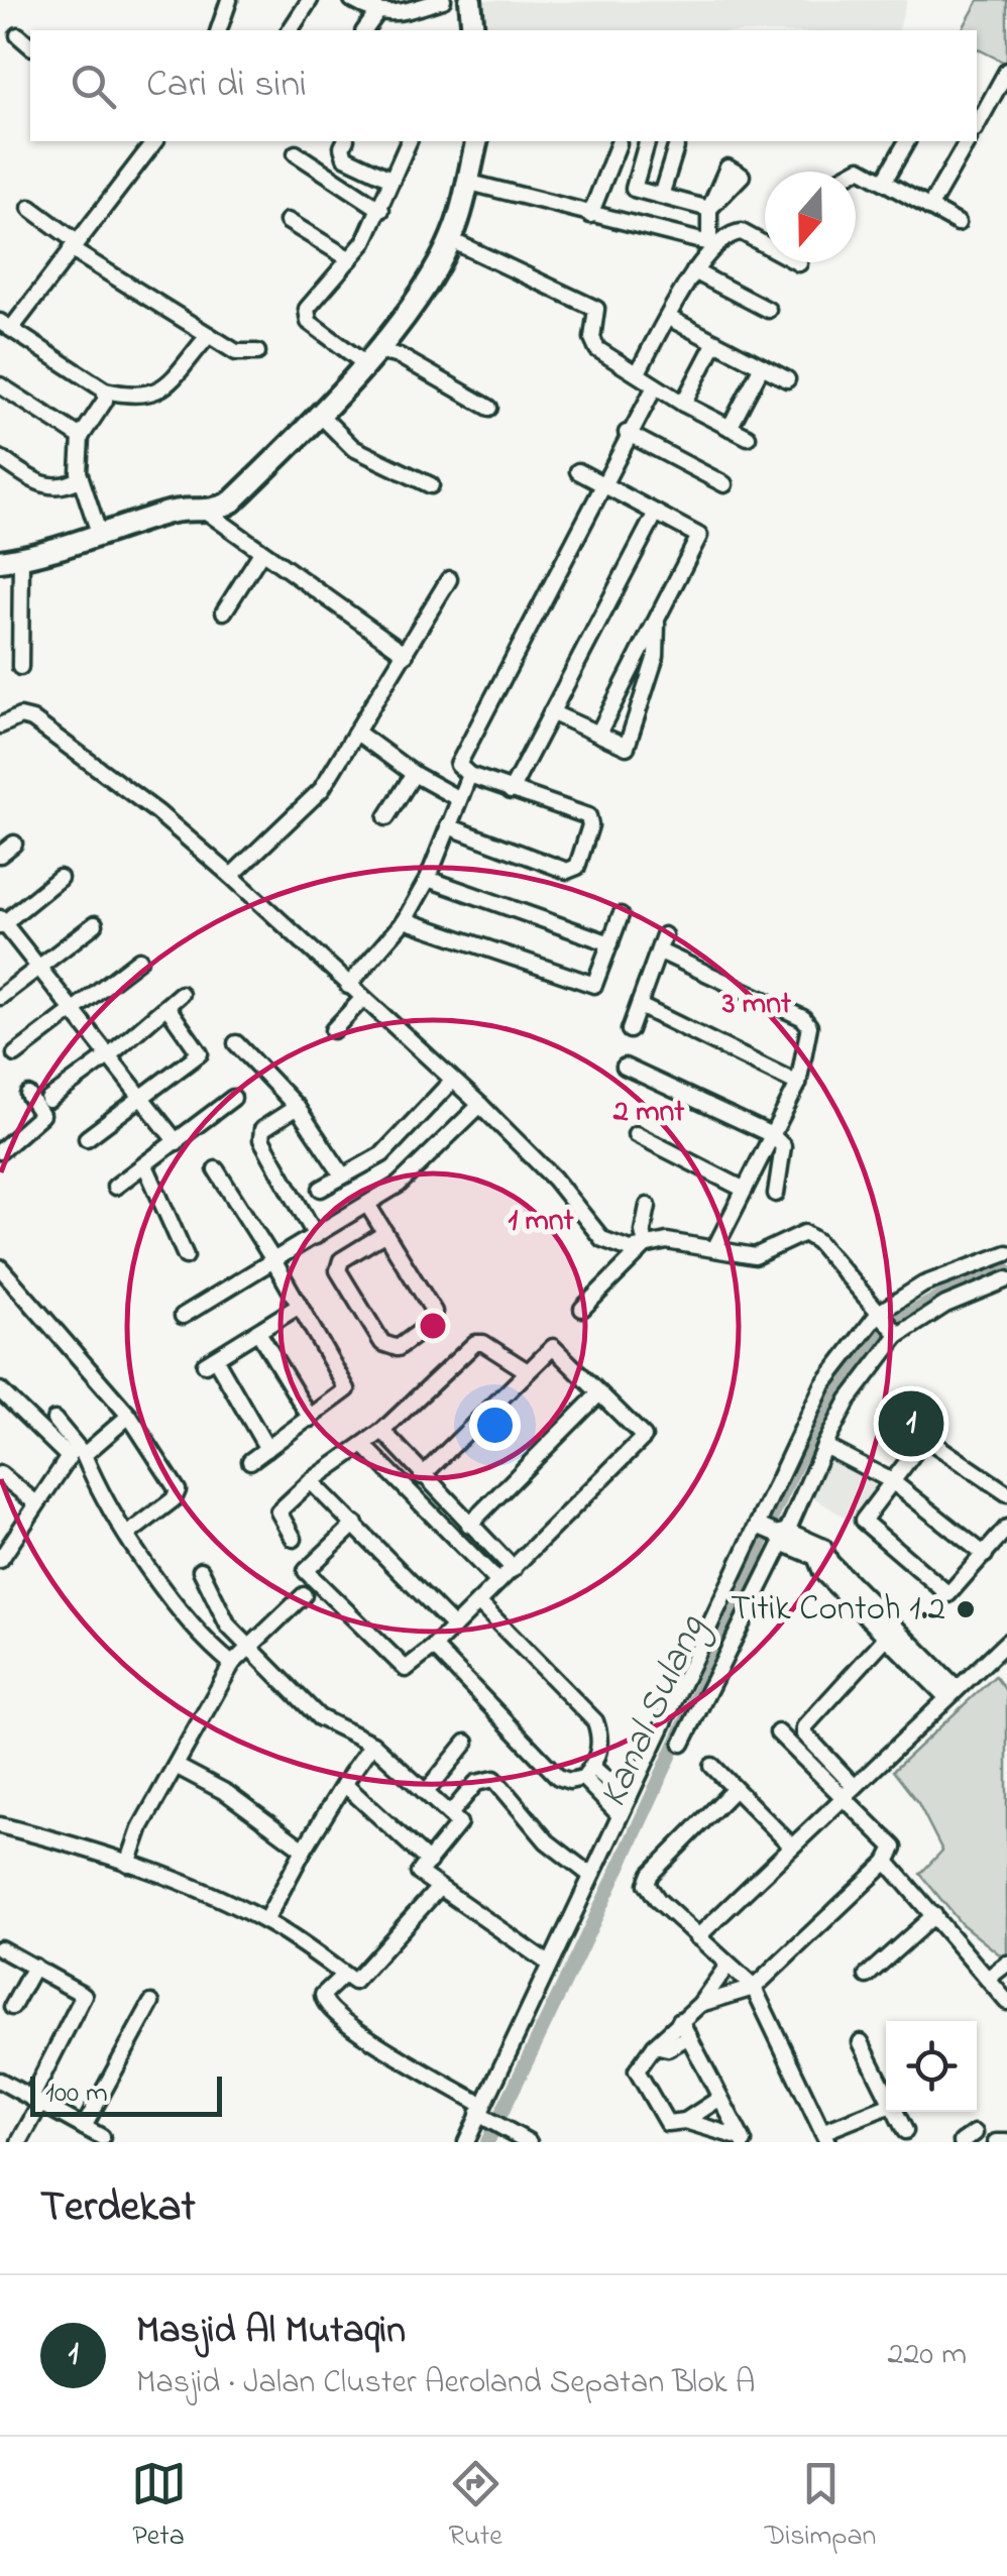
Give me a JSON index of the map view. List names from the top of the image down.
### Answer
{
  "water": ["Kanal Sulang"],
  "places": ["Titik Contoh 1.2"],
  "scale_bar": "100 m",
  "north": "bottom",
  "page": {
    "search": "Cari di sini",
    "pins": "1",
    "scale": "100 m",
    "heading": "Terdekat",
    "list": [
      {
        "mark": "1",
        "name": "Masjid Al Mutaqin",
        "note": "Masjid · Jalan Cluster Aeroland Sepatan Blok A",
        "value": "220 m"
      }
    ],
    "nav": ["Peta", "Rute", "Disimpan"]
  },
  "rings": ["3 mnt", "2 mnt", "1 mnt"]
}
